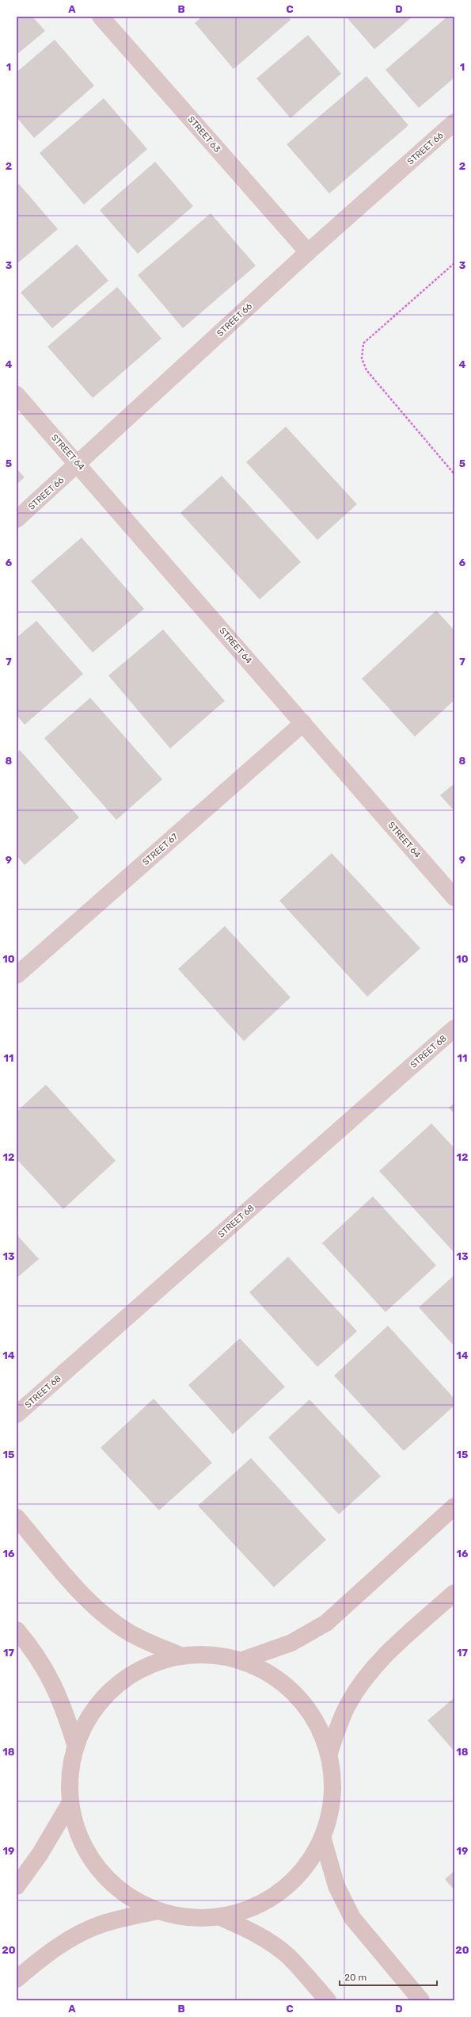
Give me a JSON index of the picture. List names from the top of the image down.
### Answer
{
  "streets": {
    "street": [
      "STREET 63",
      "STREET 66",
      "STREET 64",
      "STREET 67",
      "STREET 68"
    ]
  },
  "crossings": [
    ["STREET 63", "STREET 66"],
    ["STREET 66", "STREET 64"],
    ["STREET 64", "STREET 67"]
  ],
  "scale_bar": "20 m",
  "grid": {
    "columns": [
      "A",
      "B",
      "C",
      "D"
    ],
    "rows": [
      "1",
      "2",
      "3",
      "4",
      "5",
      "6",
      "7",
      "8",
      "9",
      "10",
      "11",
      "12",
      "13",
      "14",
      "15",
      "16",
      "17",
      "18",
      "19",
      "20"
    ]
  }
}
